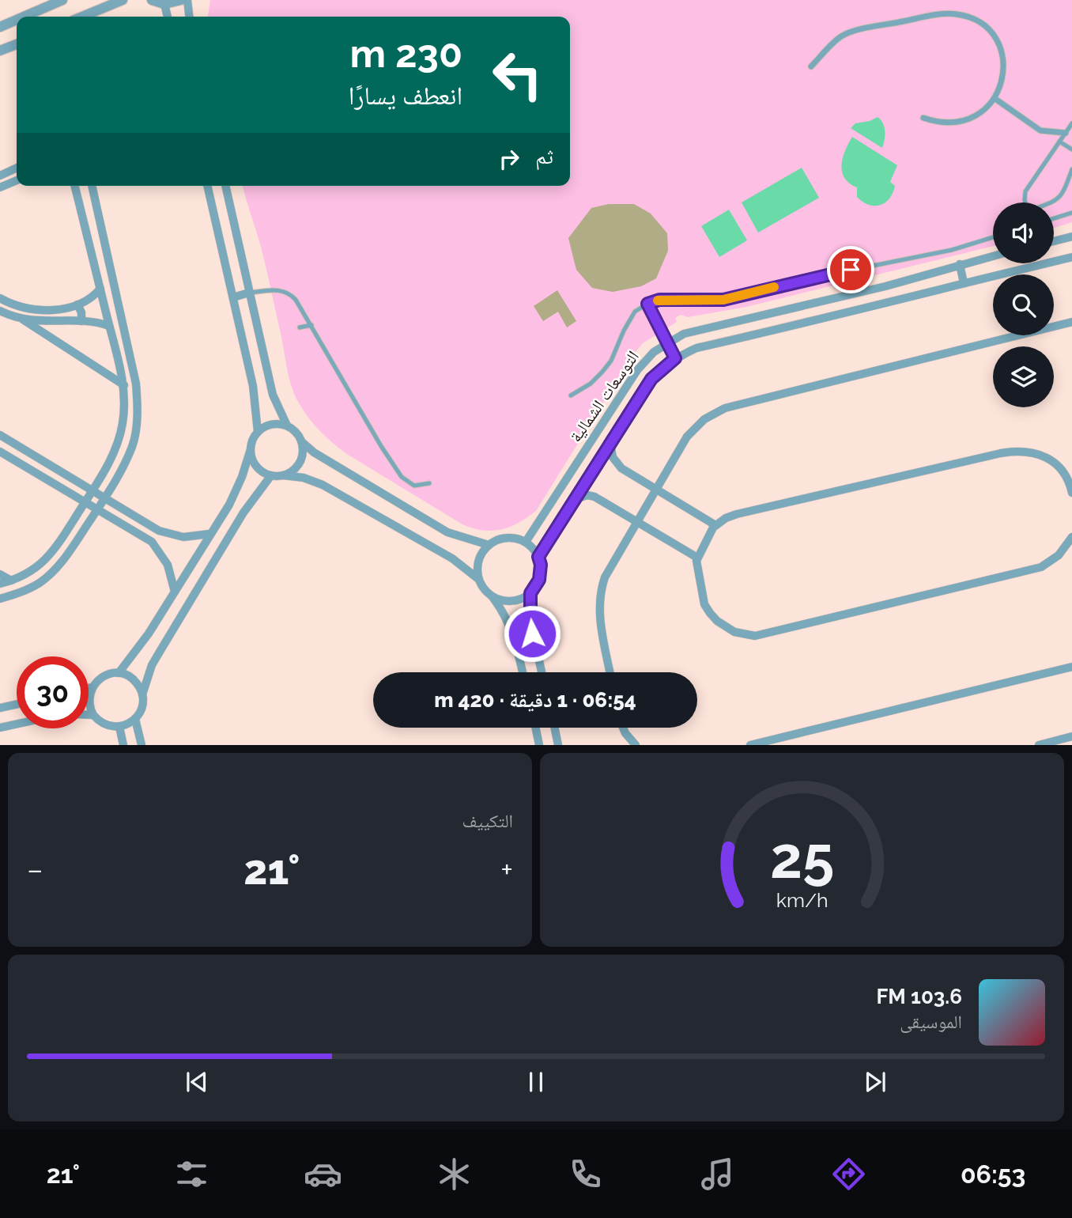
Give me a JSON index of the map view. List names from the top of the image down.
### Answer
{
  "streets": {
    "street": ["التوسعات الشمالية"]
  },
  "page": {
    "turn": ["230 m", "انعطف يسارًا"],
    "then": "ثم",
    "limit": "30",
    "trip": "06:54 · 1 دقيقة · 420 m",
    "tile": "التكييف",
    "heat": ["−", "21°", "+"],
    "song": ["103.6 FM", "الموسيقى"],
    "tabs": ["06:53", "21°"],
    "gauge": ["25", "km/h"]
  }
}
